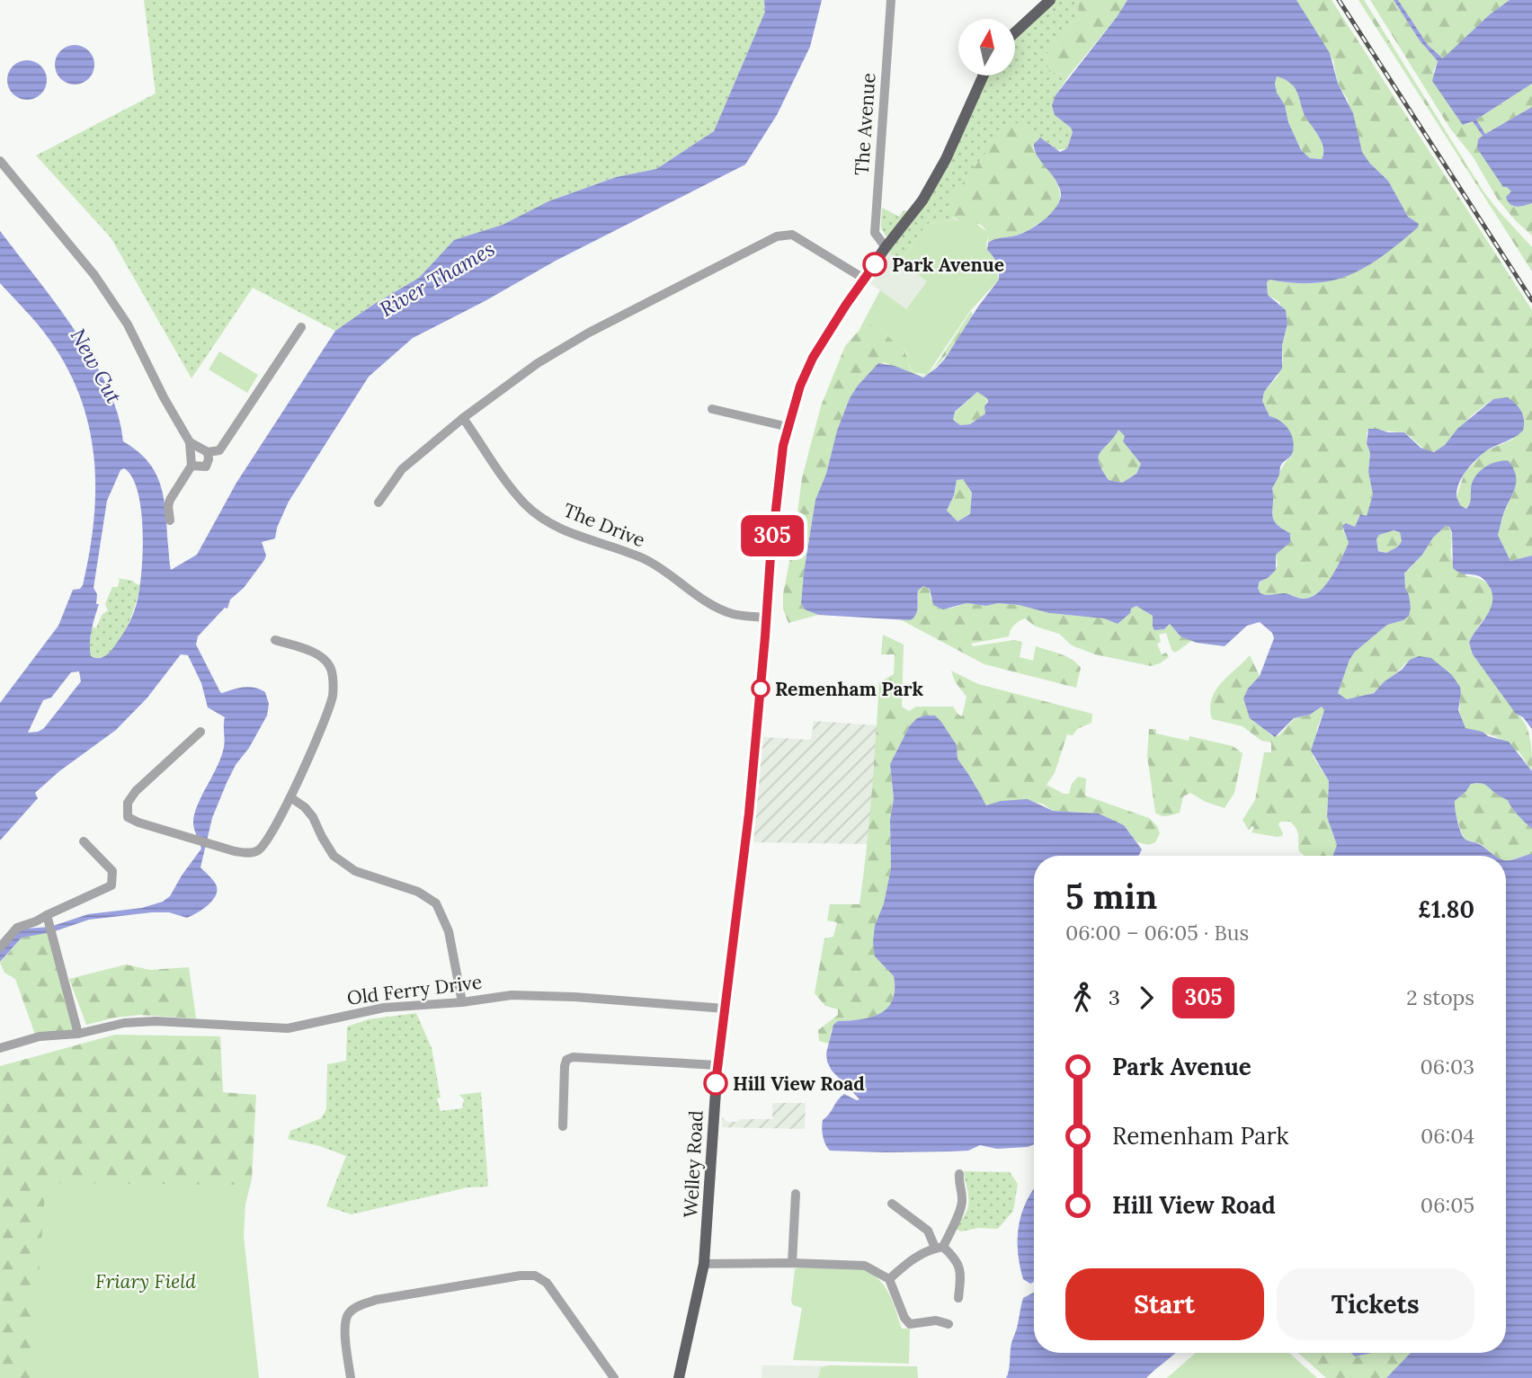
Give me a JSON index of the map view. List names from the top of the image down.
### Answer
{
  "streets": {
    "main road": ["Welley Road"],
    "street": ["The Avenue", "The Drive", "Old Ferry Drive"]
  },
  "crossings": [
    ["The Avenue", "Welley Road"],
    ["The Drive", "Welley Road"],
    ["Old Ferry Drive", "Welley Road"]
  ],
  "water": ["River Thames", "New Cut"],
  "parks": ["Friary Field"],
  "places": ["Park Avenue", "Remenham Park", "Hill View Road"],
  "lines": ["bus line 305"],
  "north": "top",
  "page": {
    "on_map": "305",
    "heading": ["5 min", "06:00 – 06:05 · Bus", "£1.80"],
    "legs": ["3", "305", "2 stops"],
    "list": [
      {
        "name": "Park Avenue",
        "value": "06:03"
      },
      {
        "name": "Remenham Park",
        "value": "06:04"
      },
      {
        "name": "Hill View Road",
        "value": "06:05"
      }
    ],
    "buttons": ["Start", "Tickets"]
  }
}
